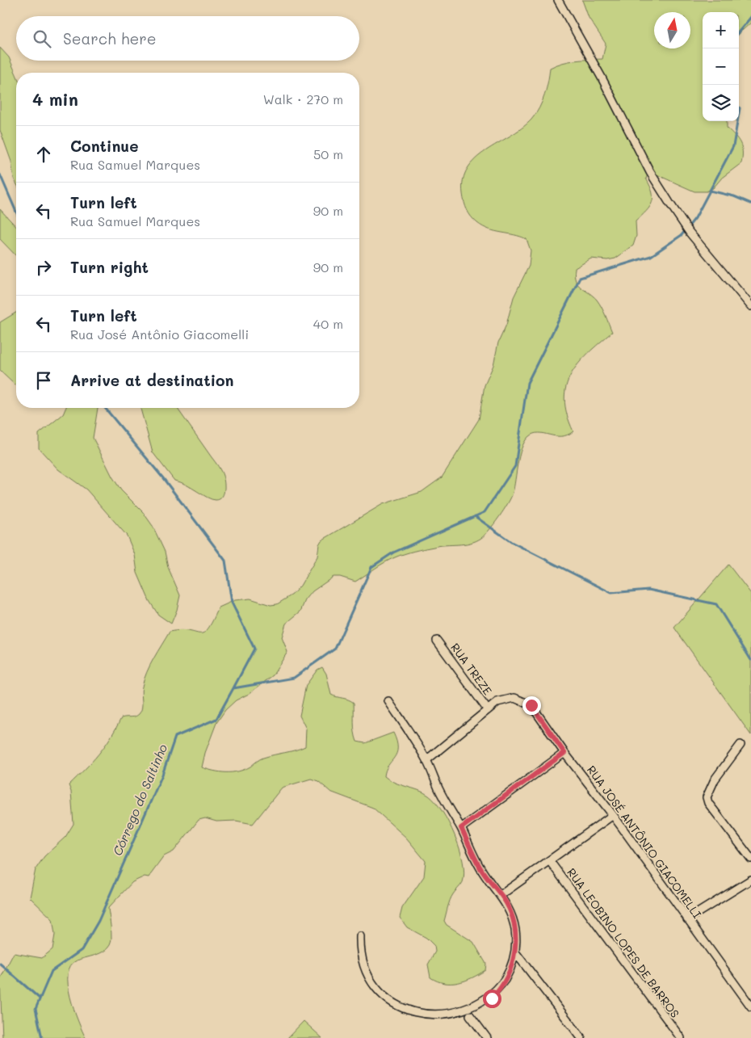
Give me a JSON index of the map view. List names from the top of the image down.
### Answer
{
  "streets": {
    "street": ["RUA TREZE", "RUA JOSÉ ANTÔNIO GIACOMELLI", "RUA LEOBINO LOPES DE BARROS"]
  },
  "crossings": [
    ["RUA TREZE", "RUA JOSÉ ANTÔNIO GIACOMELLI"]
  ],
  "water": ["Córrego do Saltinho"],
  "north": "top",
  "page": {
    "map_buttons": ["+", "−"],
    "search": "Search here",
    "heading": ["4 min", "Walk · 270 m"],
    "list": [
      ["Continue", "Rua Samuel Marques", "50 m"],
      ["Turn left", "Rua Samuel Marques", "90 m"],
      ["Turn right", "90 m"],
      ["Turn left", "Rua José Antônio Giacomelli", "40 m"],
      "Arrive at destination"
    ]
  }
}
